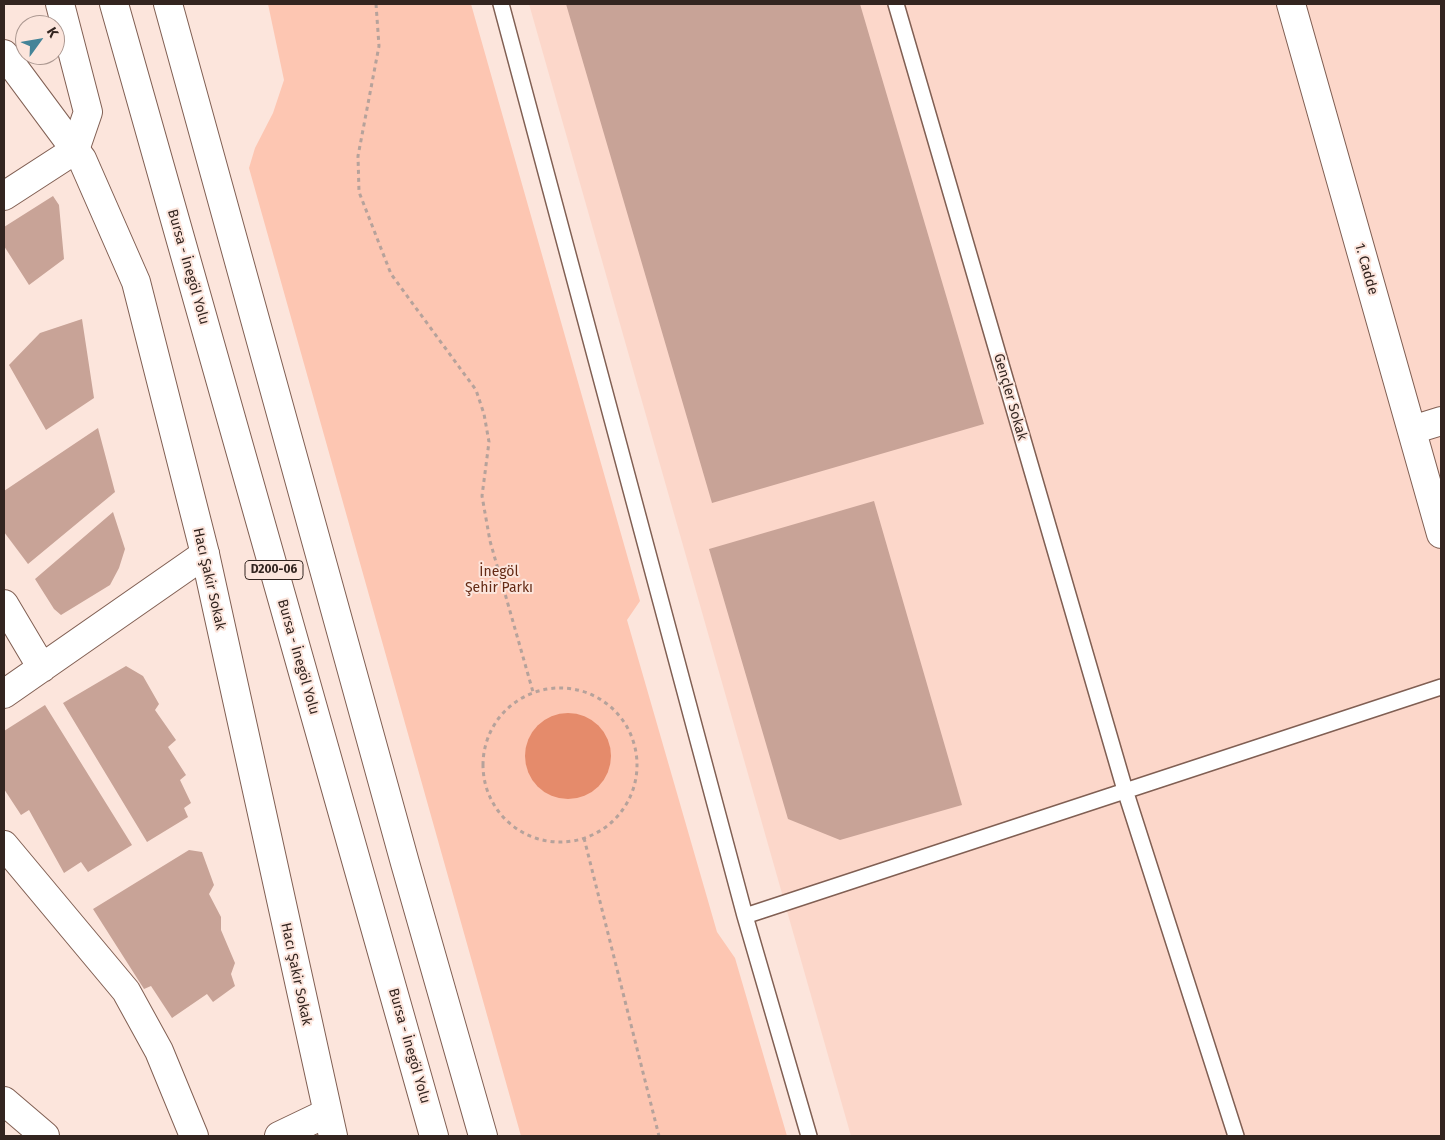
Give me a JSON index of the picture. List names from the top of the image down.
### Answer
{
  "streets": {
    "main road": [
      "Bursa - İnegöl Yolu",
      "1. Cadde",
      "D200-06",
      "Hacı Şakir Sokak"
    ],
    "lane": ["Gençler Sokak"]
  },
  "parks": ["İnegöl Şehir Parkı"],
  "north": "top right"
}
